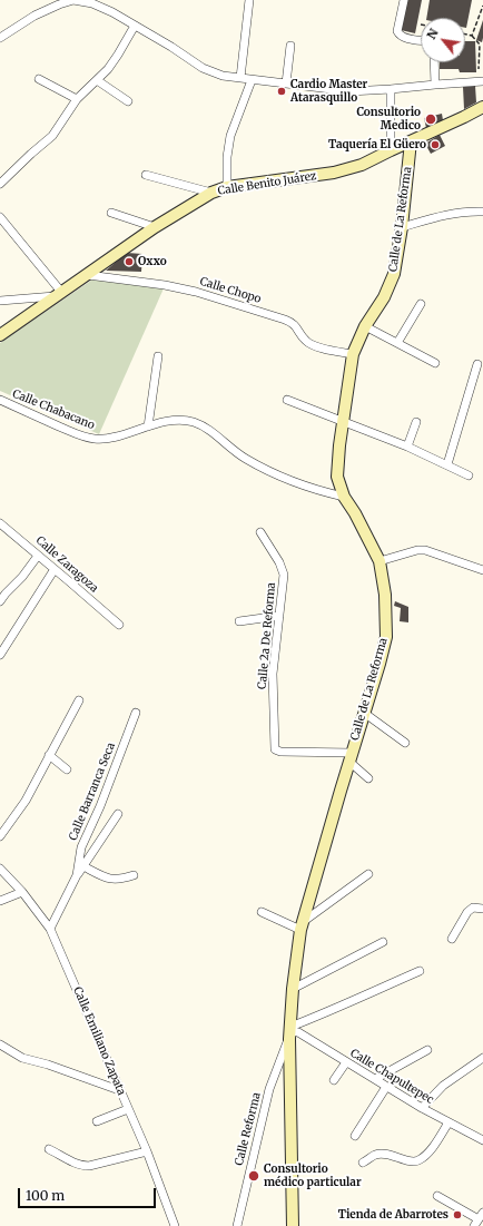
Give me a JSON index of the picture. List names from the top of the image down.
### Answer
{
  "streets": {
    "street": [
      "Calle Benito Juárez",
      "Calle de La Reforma",
      "Calle Chopo",
      "Calle Chabacano",
      "Calle Zaragoza",
      "Calle 2a De Reforma",
      "Calle Barranca Seca",
      "Calle Emiliano Zapata",
      "Calle Chapultepec",
      "Calle Reforma"
    ]
  },
  "crossings": [
    ["Calle Benito Juárez", "Calle de La Reforma"],
    ["Calle Benito Juárez", "Calle Chopo"],
    ["Calle de La Reforma", "Calle Chopo"],
    ["Calle de La Reforma", "Calle Chabacano"],
    ["Calle de La Reforma", "Calle 2a De Reforma"],
    ["Calle de La Reforma", "Calle Chapultepec"],
    ["Calle de La Reforma", "Calle Reforma"],
    ["Calle Barranca Seca", "Calle Emiliano Zapata"],
    ["Calle Chapultepec", "Calle Reforma"]
  ],
  "places": [
    "Cardio Master Atarasquillo",
    "Consultorio Medico",
    "Taquería El Güero",
    "Oxxo",
    "Consultorio médico particular",
    "Tienda de Abarrotes"
  ],
  "scale_bar": "100 m",
  "north": "top left"
}
